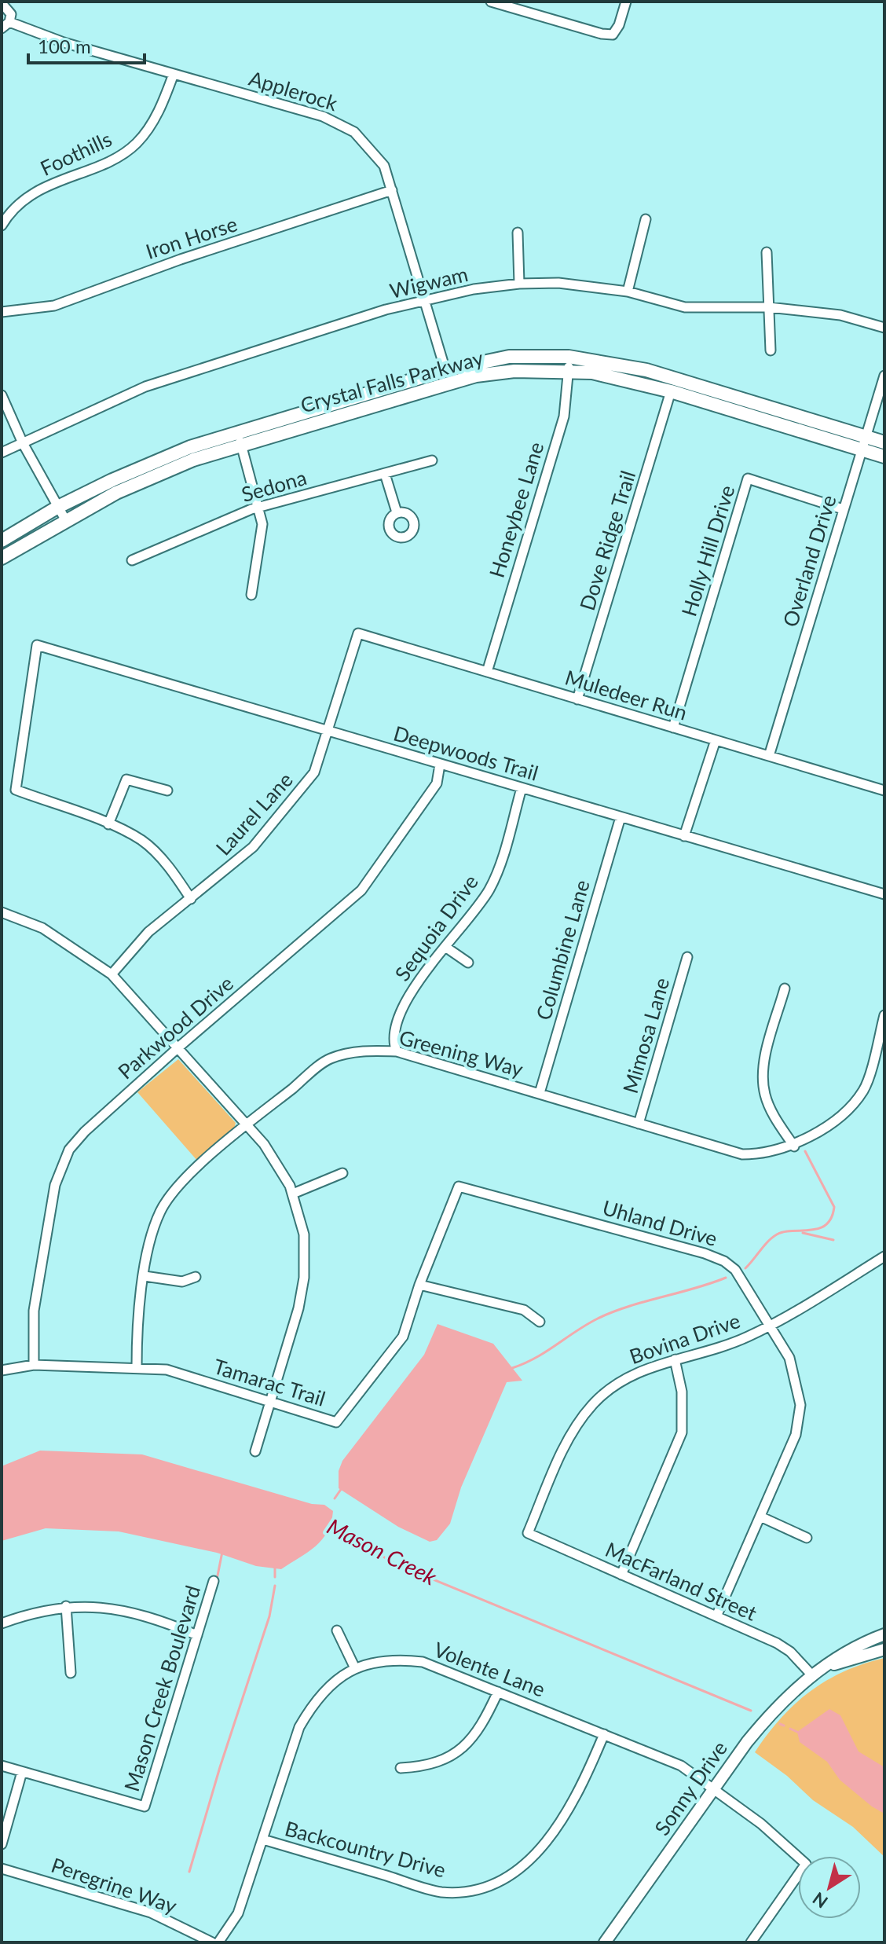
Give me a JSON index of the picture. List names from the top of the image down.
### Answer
{
  "streets": {
    "main road": ["Crystal Falls Parkway"],
    "street": [
      "Applerock",
      "Foothills",
      "Iron Horse",
      "Wigwam",
      "Sedona",
      "Honeybee Lane",
      "Dove Ridge Trail",
      "Holly Hill Drive",
      "Overland Drive",
      "Muledeer Run",
      "Deepwoods Trail",
      "Laurel Lane",
      "Sequoia Drive",
      "Columbine Lane",
      "Parkwood Drive",
      "Mimosa Lane",
      "Greening Way",
      "Uhland Drive",
      "Bovina Drive",
      "Tamarac Trail",
      "MacFarland Street",
      "Volente Lane",
      "Mason Creek Boulevard",
      "Sonny Drive",
      "Backcountry Drive",
      "Peregrine Way"
    ]
  },
  "crossings": [
    ["Applerock", "Foothills"],
    ["Applerock", "Iron Horse"],
    ["Applerock", "Wigwam"],
    ["Applerock", "Crystal Falls Parkway"],
    ["Crystal Falls Parkway", "Honeybee Lane"],
    ["Crystal Falls Parkway", "Dove Ridge Trail"],
    ["Crystal Falls Parkway", "Overland Drive"],
    ["Honeybee Lane", "Muledeer Run"],
    ["Dove Ridge Trail", "Muledeer Run"],
    ["Holly Hill Drive", "Overland Drive"],
    ["Holly Hill Drive", "Muledeer Run"],
    ["Overland Drive", "Muledeer Run"],
    ["Muledeer Run", "Laurel Lane"],
    ["Deepwoods Trail", "Laurel Lane"],
    ["Deepwoods Trail", "Sequoia Drive"],
    ["Deepwoods Trail", "Columbine Lane"],
    ["Deepwoods Trail", "Parkwood Drive"],
    ["Sequoia Drive", "Greening Way"],
    ["Columbine Lane", "Greening Way"],
    ["Parkwood Drive", "Tamarac Trail"],
    ["Mimosa Lane", "Greening Way"],
    ["Greening Way", "Tamarac Trail"],
    ["Uhland Drive", "Bovina Drive"],
    ["Uhland Drive", "Tamarac Trail"],
    ["Uhland Drive", "MacFarland Street"],
    ["Bovina Drive", "MacFarland Street"],
    ["MacFarland Street", "Sonny Drive"],
    ["Volente Lane", "Sonny Drive"],
    ["Volente Lane", "Backcountry Drive"]
  ],
  "water": ["Mason Creek"],
  "scale_bar": "100 m",
  "north": "bottom left"
}
